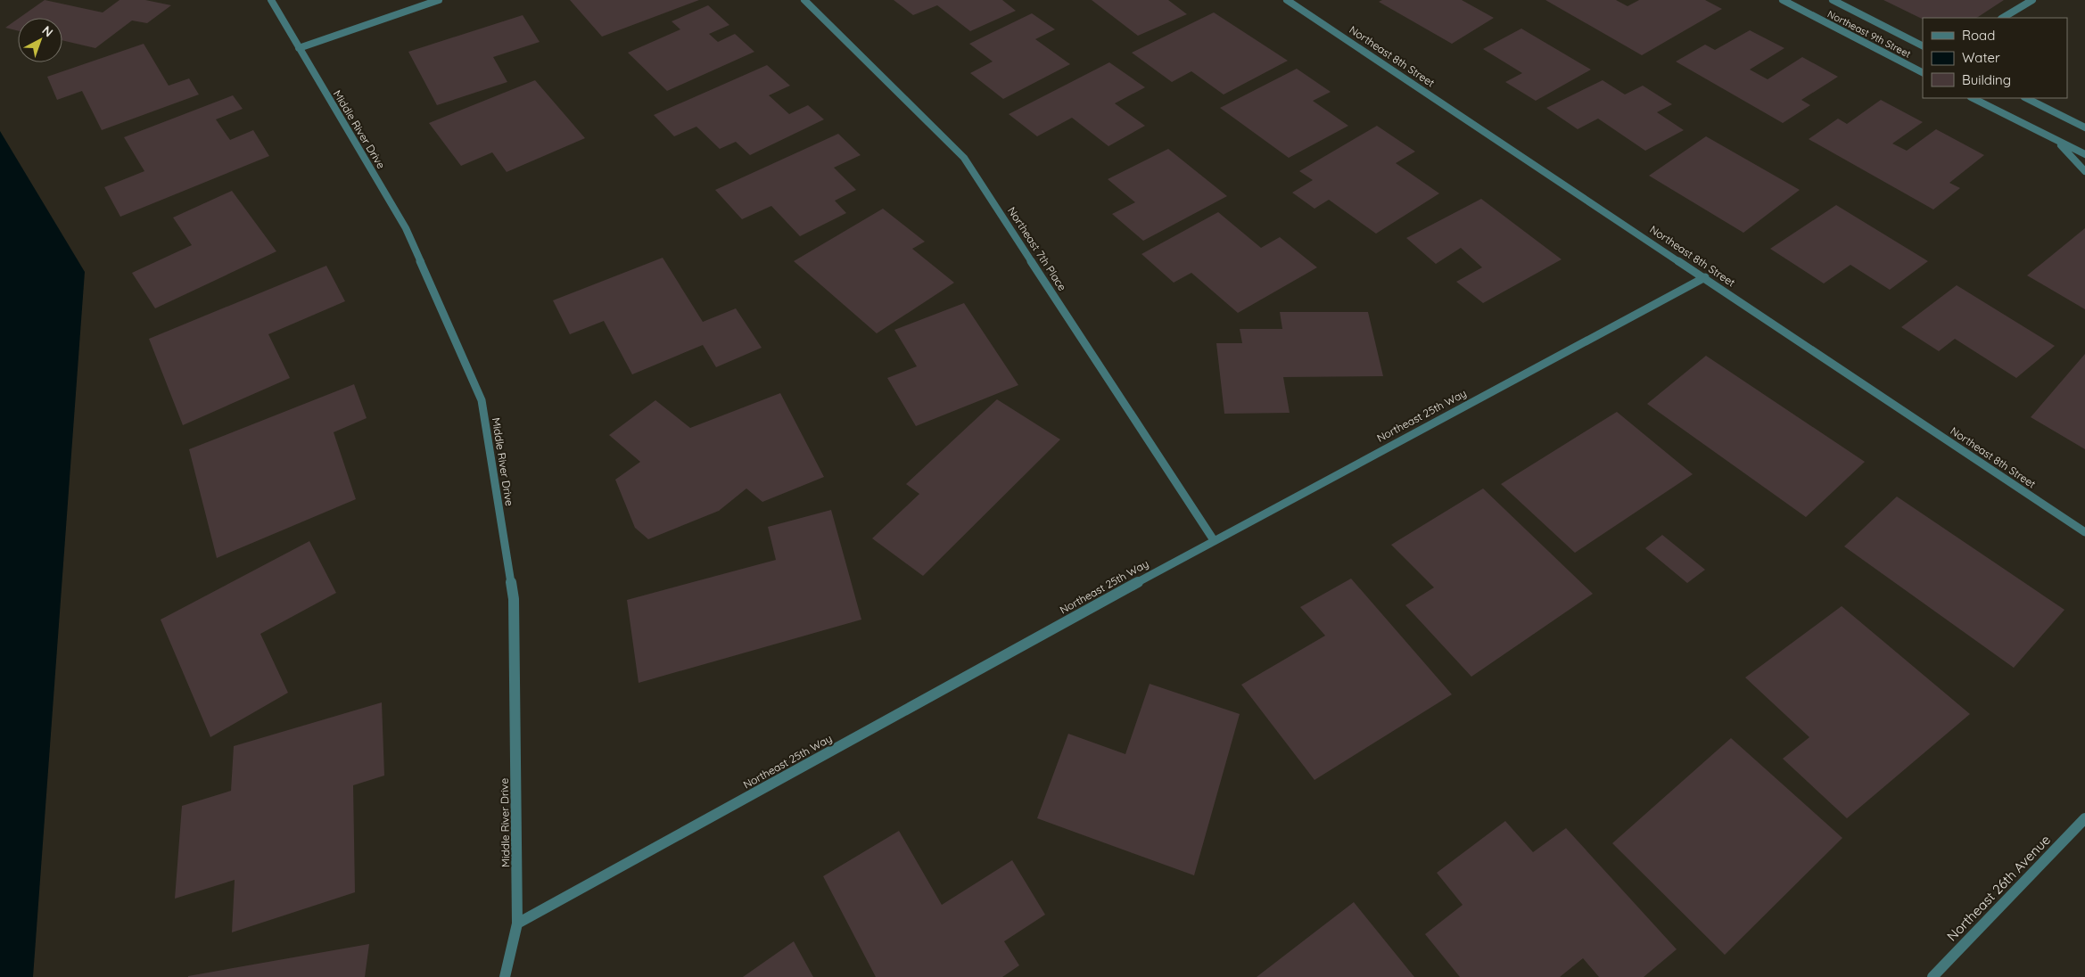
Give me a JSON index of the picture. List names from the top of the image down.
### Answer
{
  "streets": {
    "street": [
      "Northeast 9th Street",
      "Northeast 8th Street",
      "Middle River Drive",
      "Northeast 7th Place",
      "Northeast 25th Way",
      "Northeast 26th Avenue"
    ]
  },
  "crossings": [
    ["Northeast 8th Street", "Northeast 25th Way"],
    ["Middle River Drive", "Northeast 25th Way"],
    ["Northeast 7th Place", "Northeast 25th Way"]
  ],
  "legend": ["Road", "Water", "Building"],
  "north": "top right"
}
